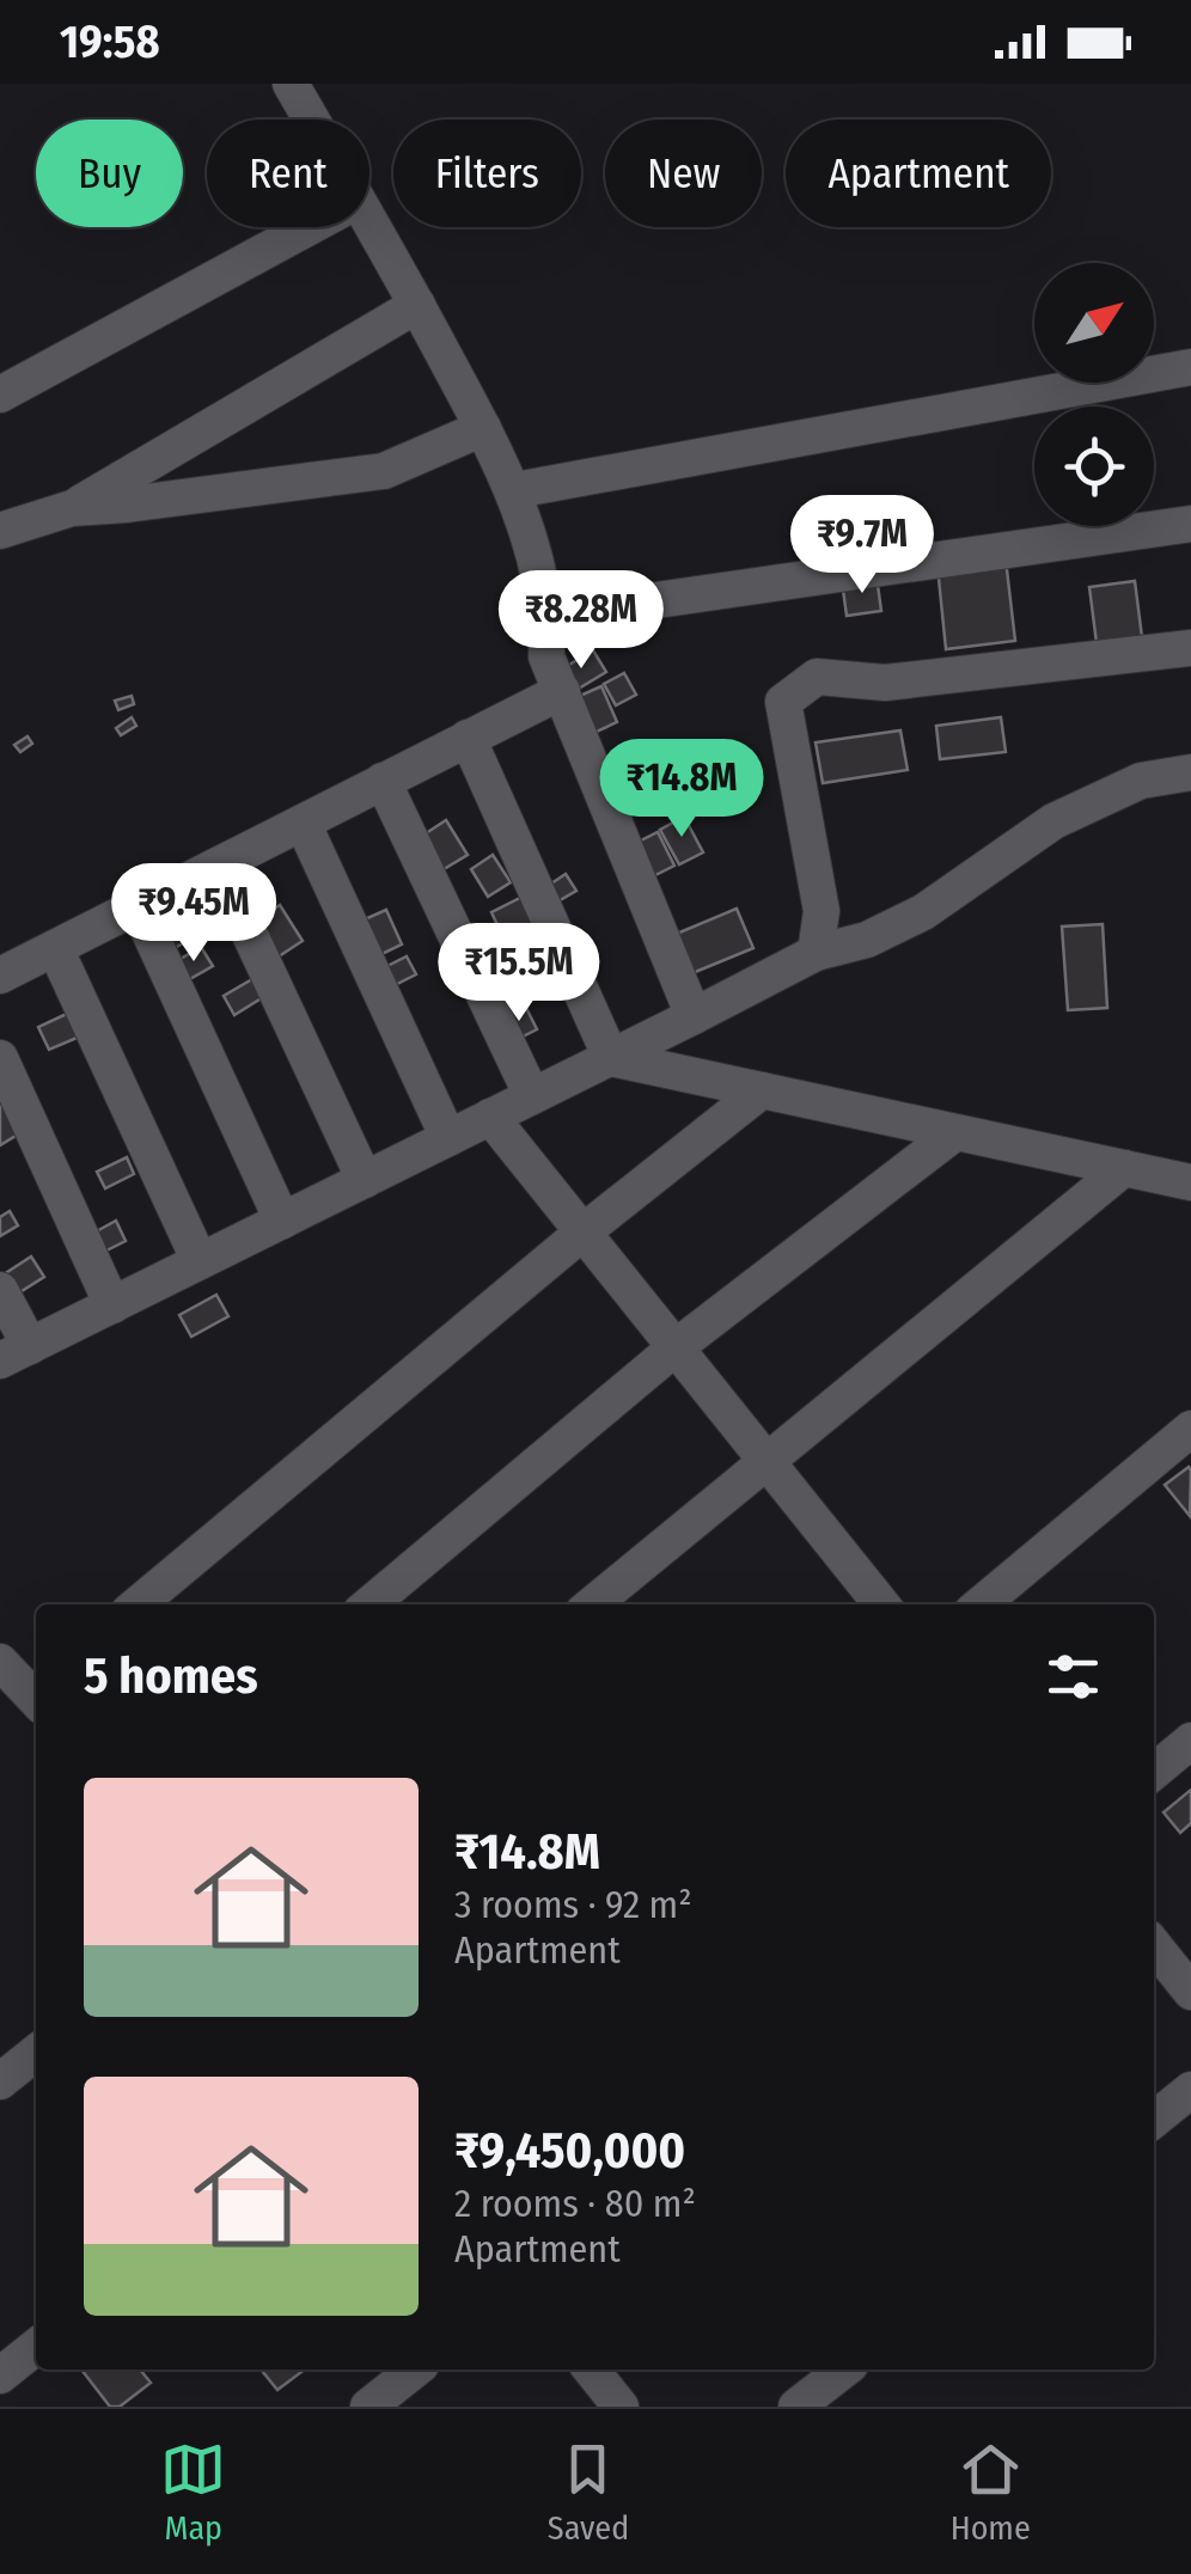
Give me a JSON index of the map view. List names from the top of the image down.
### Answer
{
  "north": "top right",
  "page": {
    "status": "19:58",
    "chip": [
      "Buy",
      "Rent",
      "Filters",
      "New",
      "Apartment"
    ],
    "price": [
      "₹9.7M",
      "₹8.28M",
      "₹14.8M",
      "₹9.45M",
      "₹15.5M"
    ],
    "heading": "5 homes",
    "list": [
      {
        "name": "₹14.8M",
        "note": "3 rooms · 92 m² · Apartment"
      },
      {
        "name": "₹9,450,000",
        "note": "2 rooms · 80 m² · Apartment"
      }
    ],
    "tabs": ["Map", "Saved", "Home"]
  }
}
